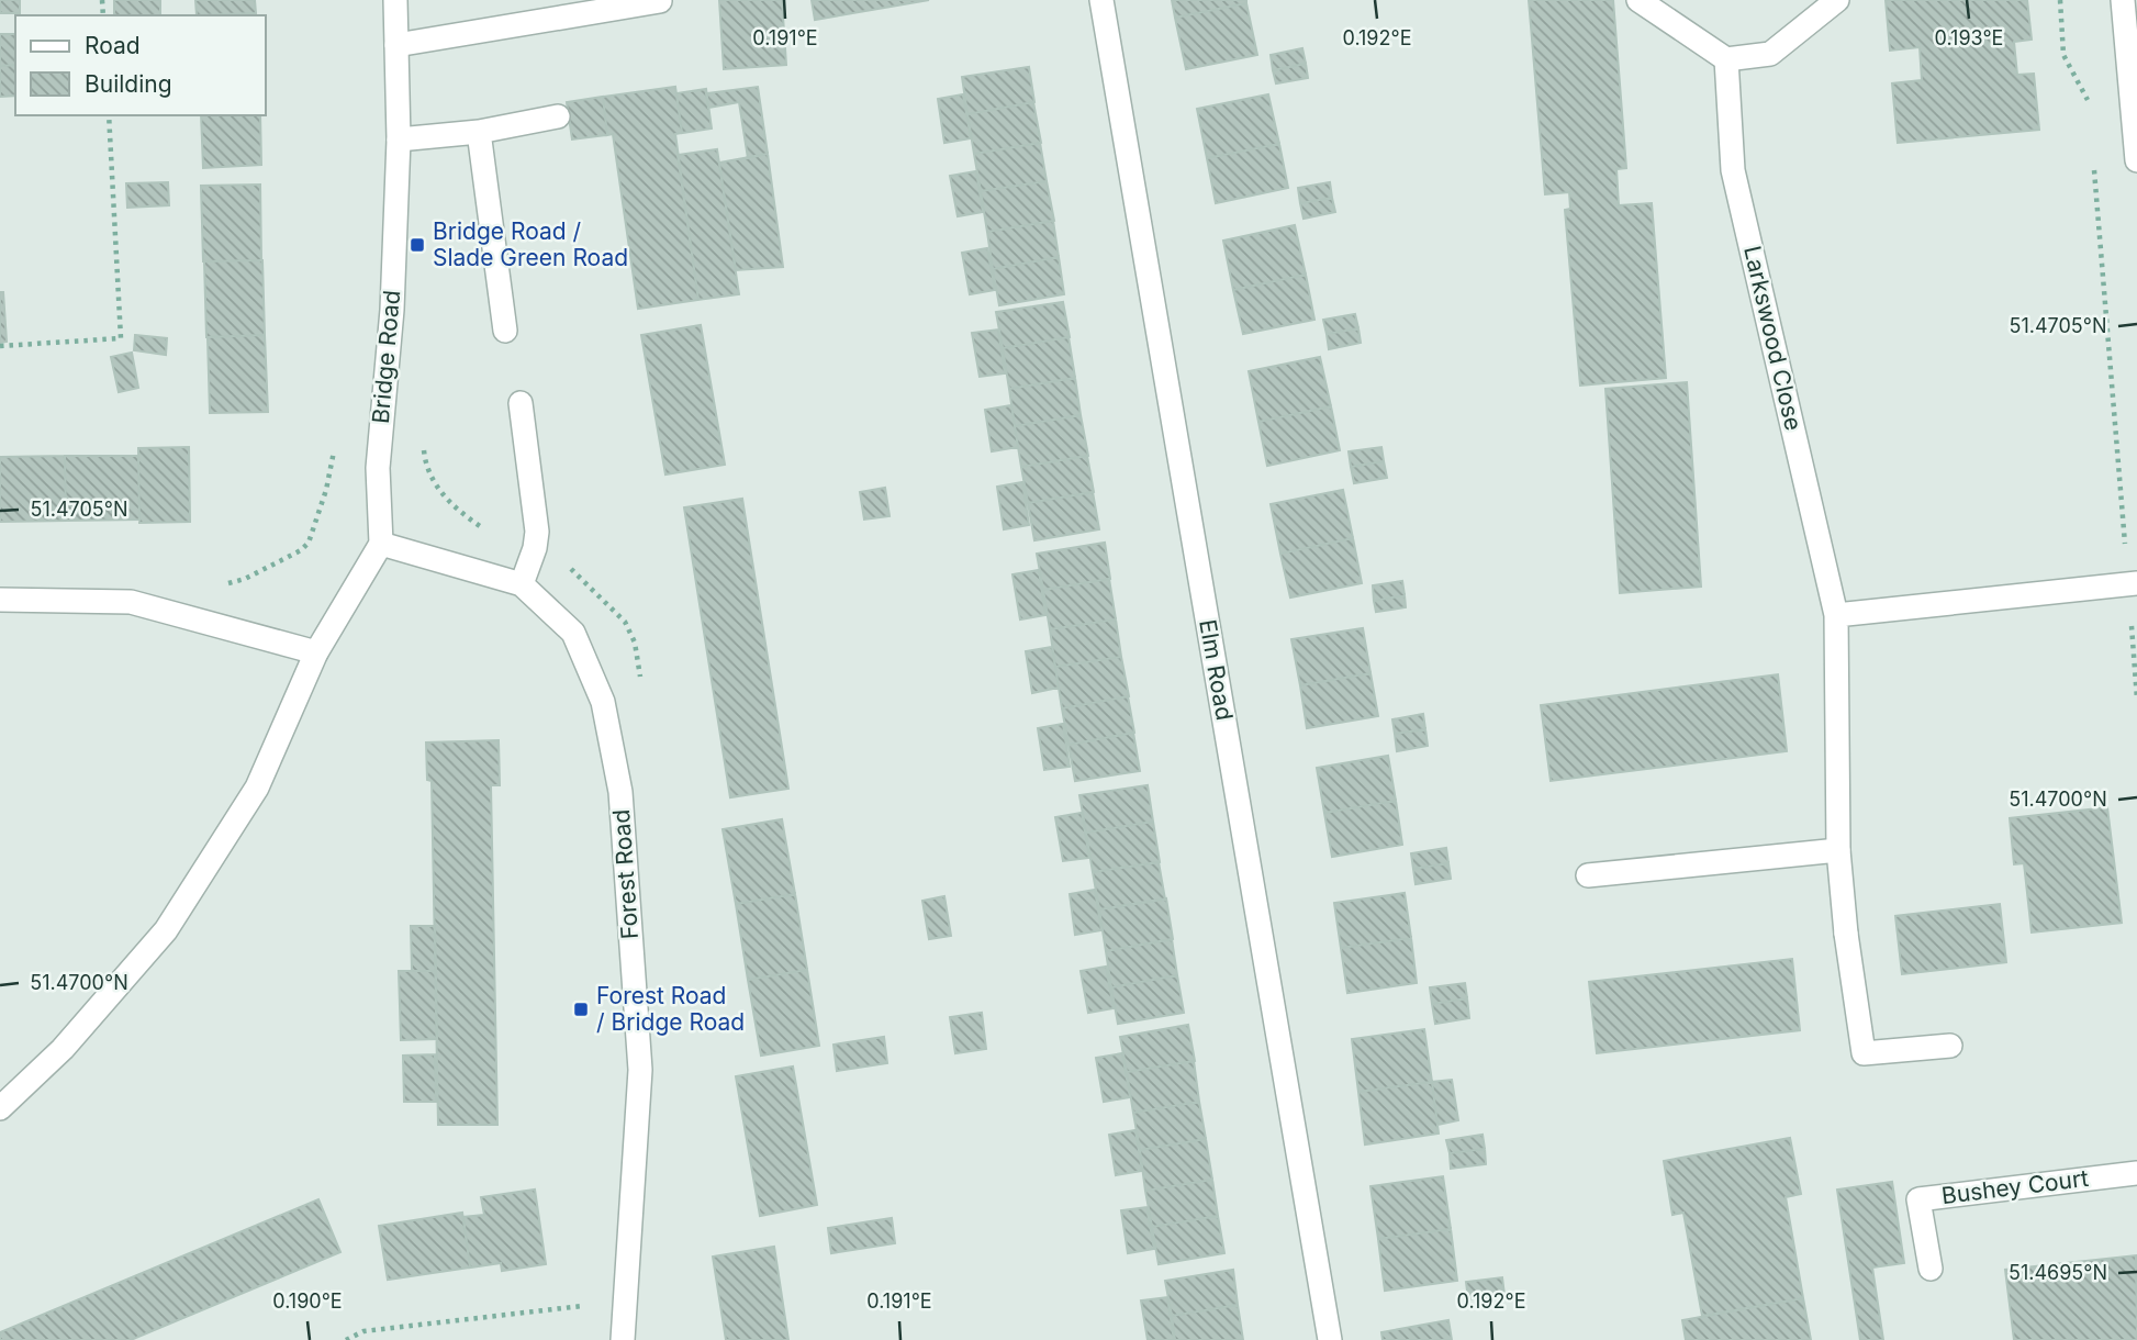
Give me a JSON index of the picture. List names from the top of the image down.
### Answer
{
  "streets": {
    "street": [
      "Larkswood Close",
      "Bridge Road",
      "Elm Road",
      "Forest Road",
      "Bushey Court"
    ]
  },
  "crossings": [
    ["Bridge Road", "Forest Road"]
  ],
  "places": {
    "transit": ["Bridge Road / Slade Green Road", "Forest Road / Bridge Road"]
  },
  "legend": ["Road", "Building"],
  "coordinates": [
    "0.191°E",
    "0.192°E",
    "0.193°E",
    "51.4705°N",
    "51.4700°N",
    "51.4695°N",
    "0.190°E"
  ]
}
